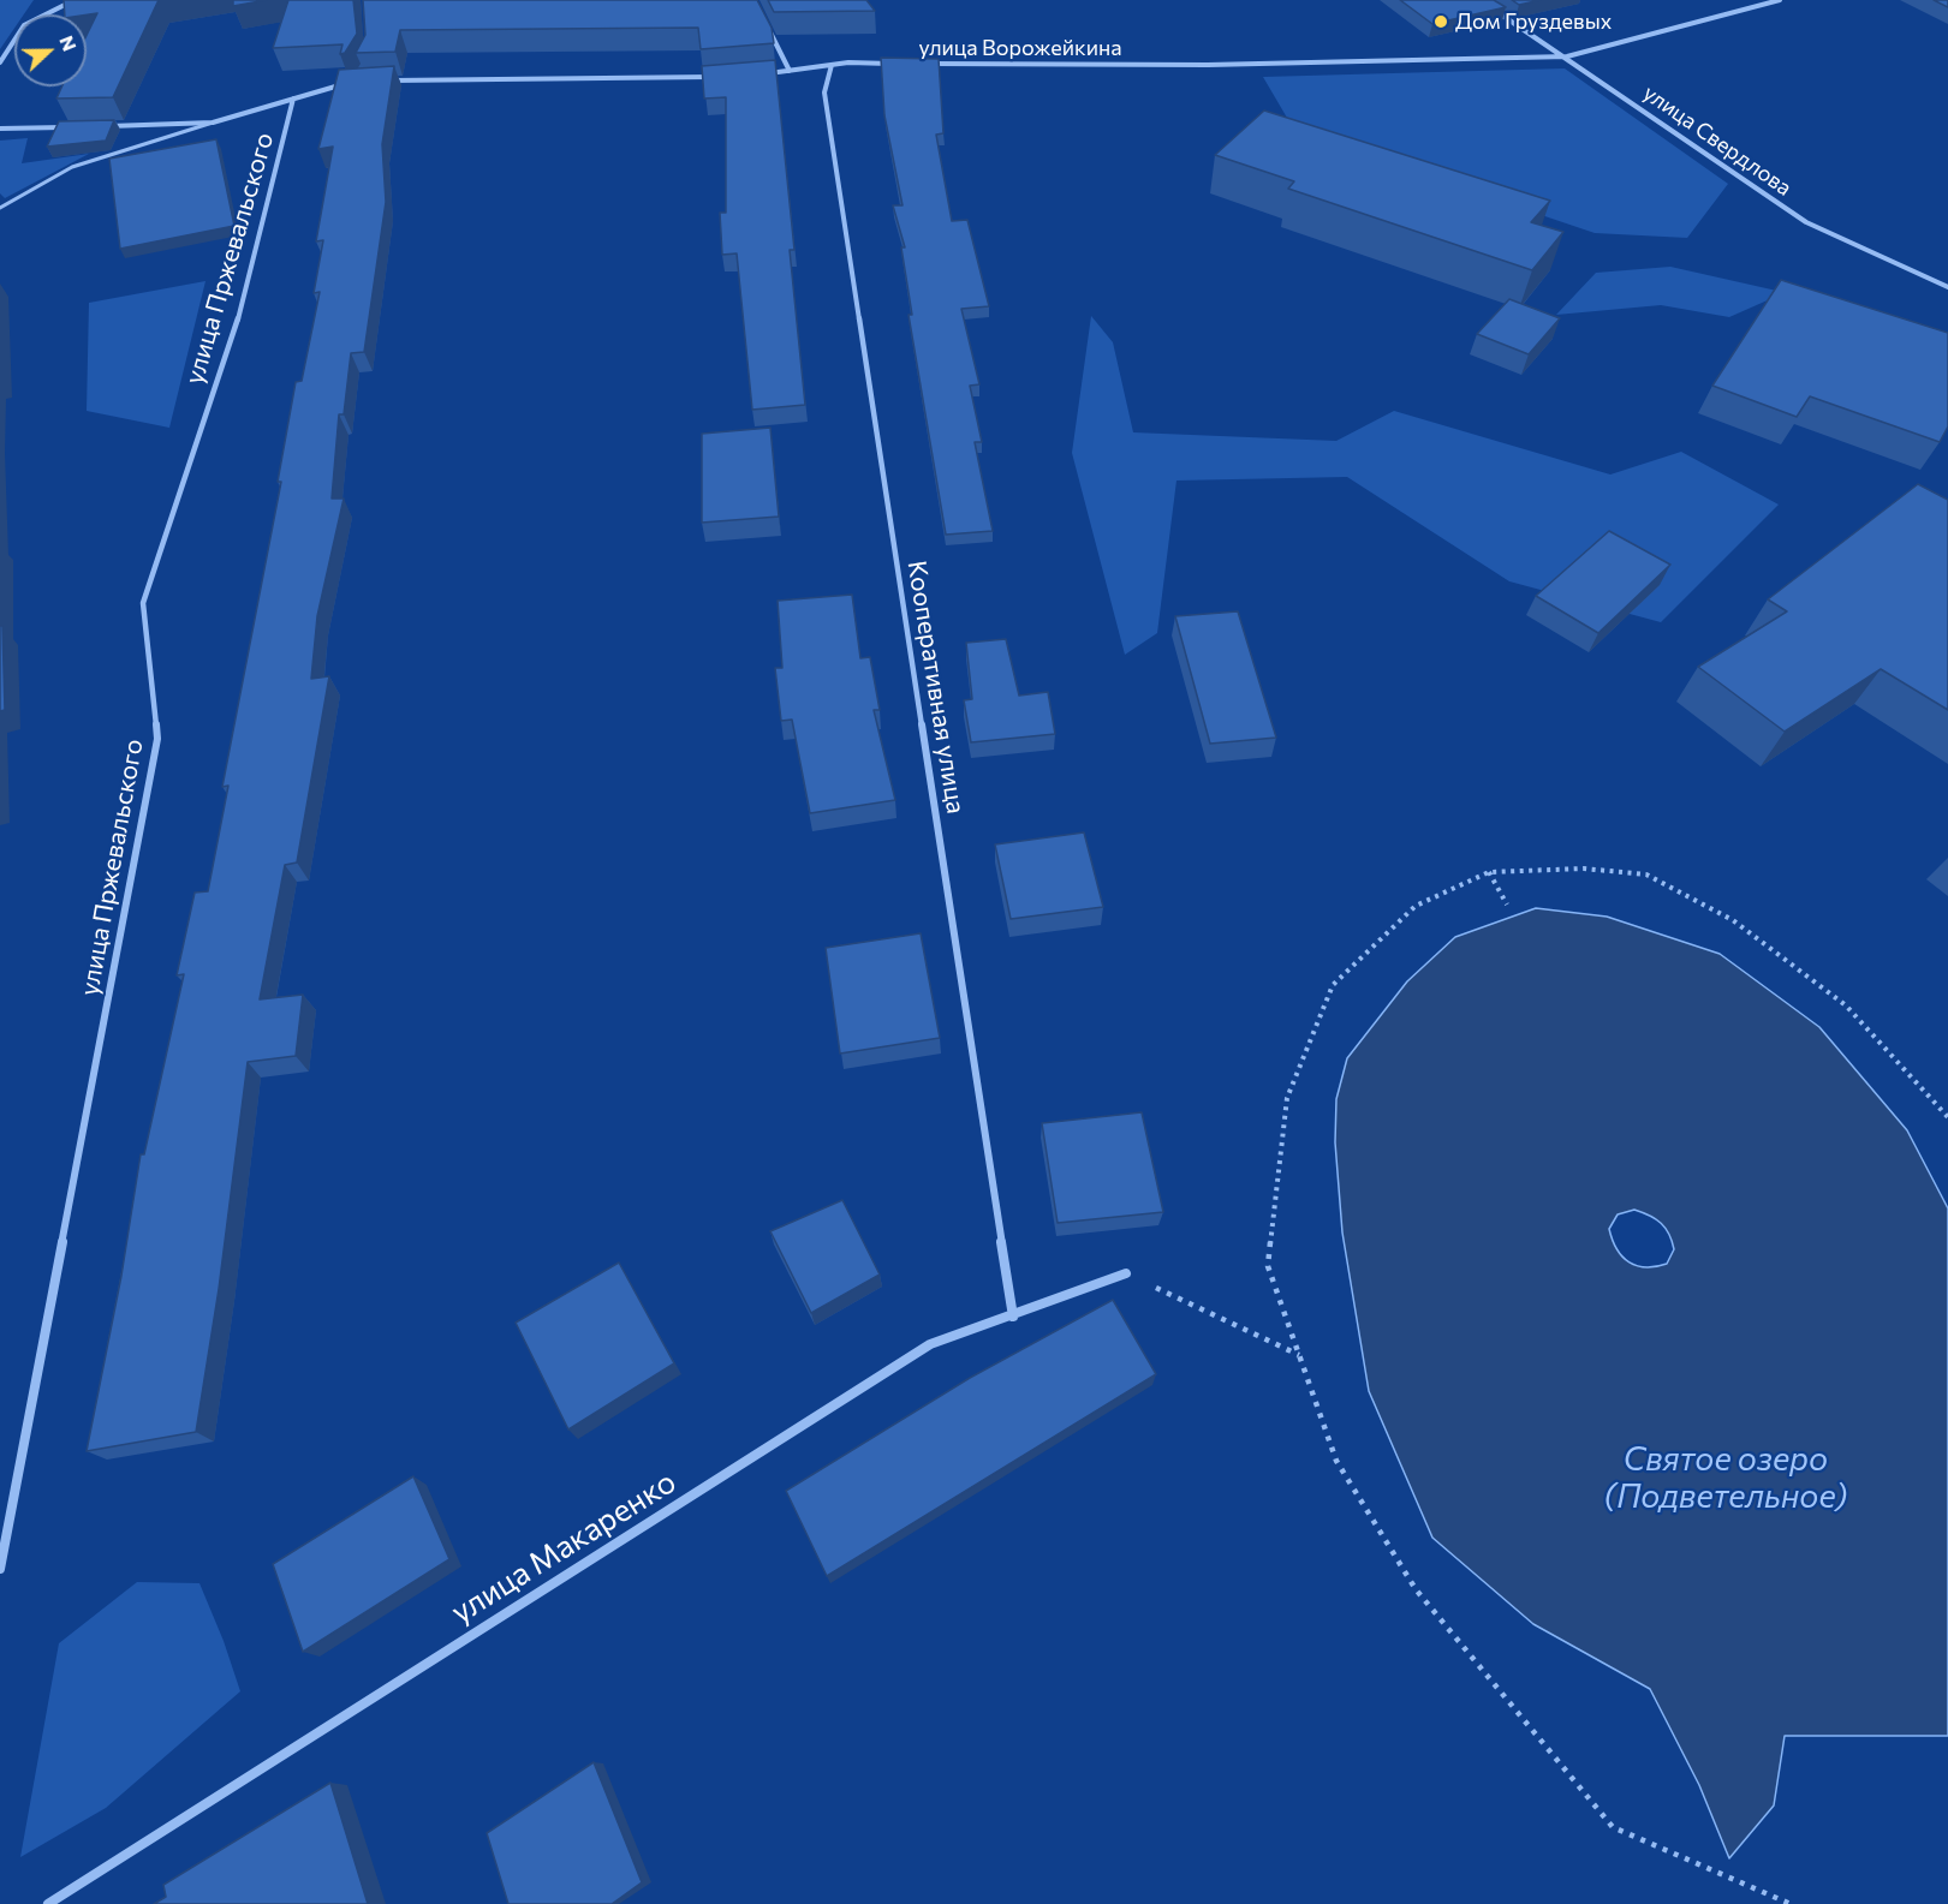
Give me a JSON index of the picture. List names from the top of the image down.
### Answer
{
  "streets": {
    "street": [
      "улица Ворожейкина",
      "улица Свердлова",
      "улица Пржевальского",
      "Кооперативная улица",
      "улица Макаренко"
    ]
  },
  "crossings": [
    ["улица Ворожейкина", "улица Свердлова"],
    ["улица Ворожейкина", "Кооперативная улица"],
    ["Кооперативная улица", "улица Макаренко"]
  ],
  "water": ["Святое озеро (Подветельное)"],
  "places": ["Дом Груздевых"],
  "north": "right"
}
